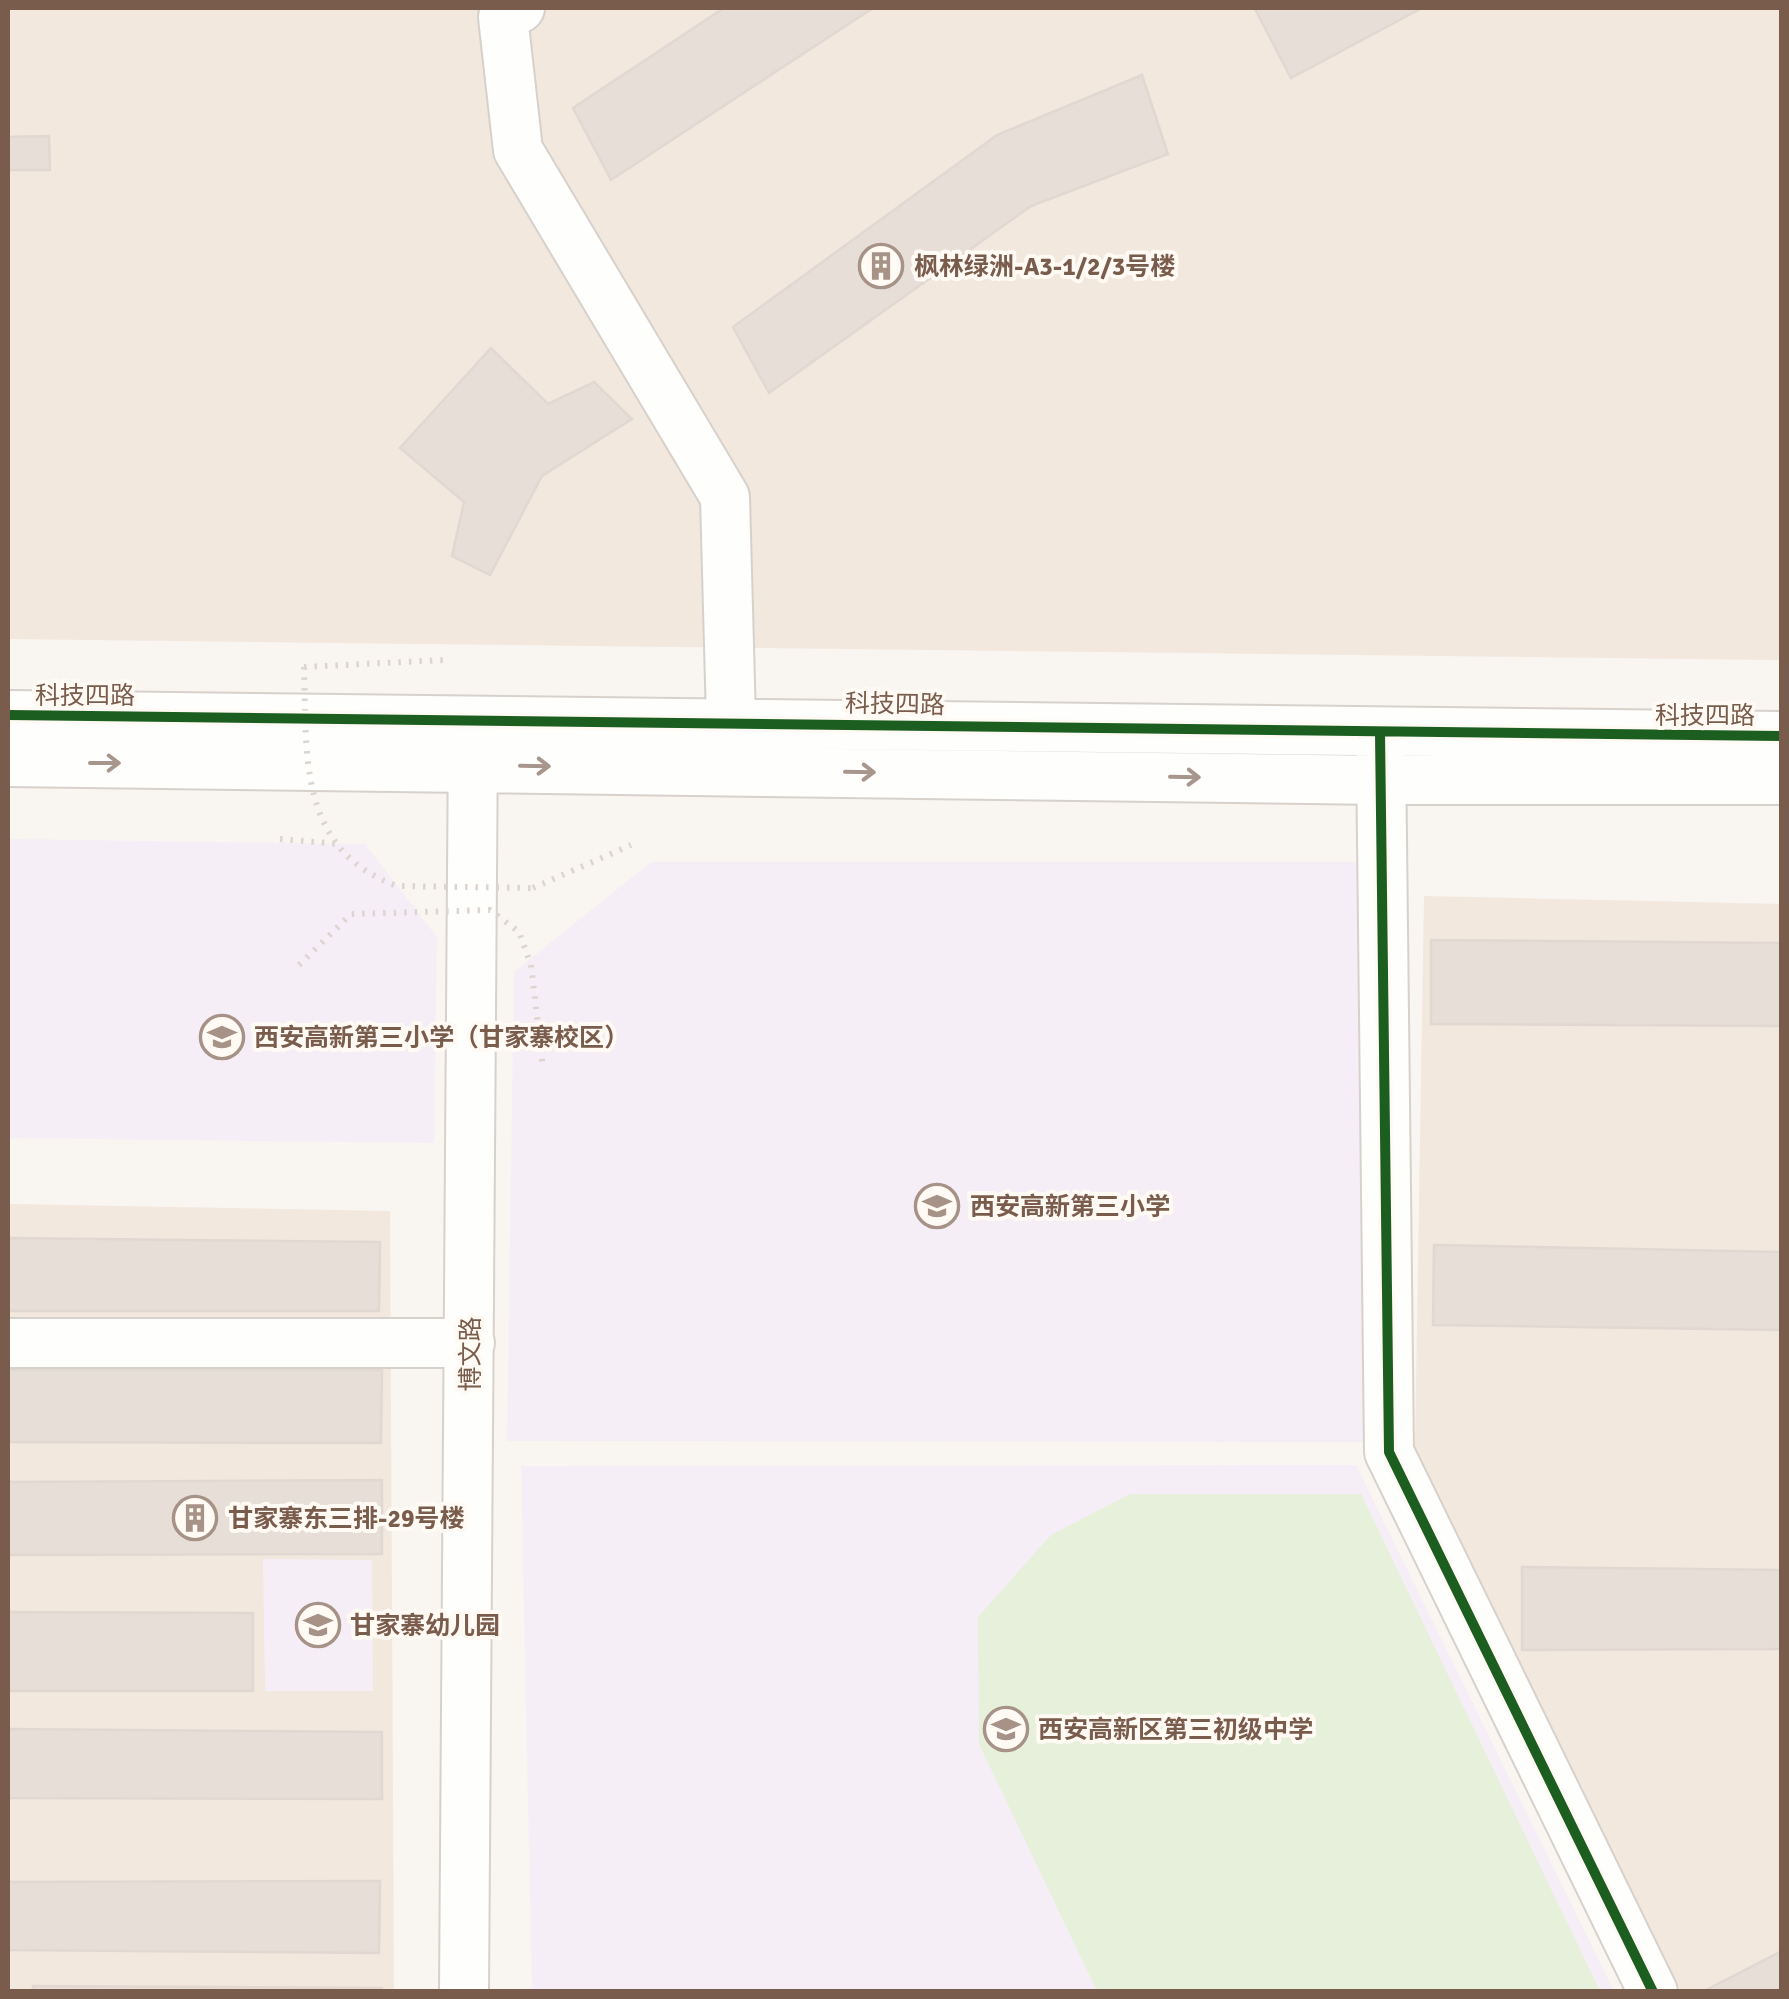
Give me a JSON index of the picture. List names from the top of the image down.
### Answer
{
  "streets": {
    "street": ["科技四路", "博文路"]
  },
  "crossings": [
    ["科技四路", "博文路"]
  ],
  "places": {
    "building": ["枫林绿洲-A3-1/2/3号楼", "甘家寨东三排-29号楼"],
    "school or university": [
      "西安高新第三小学（甘家寨校区）",
      "西安高新第三小学",
      "甘家寨幼儿园",
      "西安高新区第三初级中学"
    ]
  }
}
